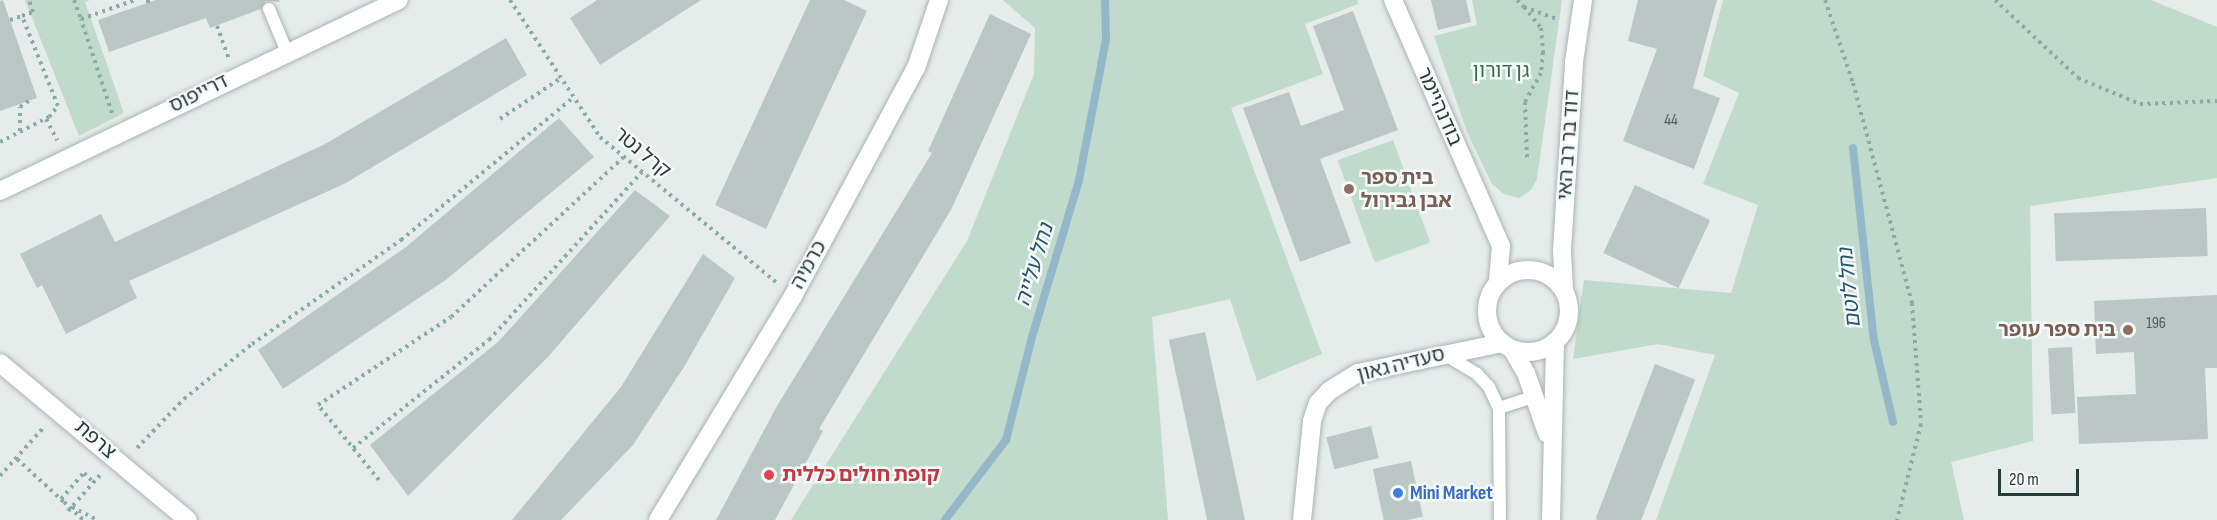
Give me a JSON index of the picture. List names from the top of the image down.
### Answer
{
  "streets": {
    "street": [
      "דרייפוס",
      "בודנהיימר",
      "דוד בר רב האי",
      "כרמיה",
      "סעדיה גאון",
      "צרפת"
    ],
    "path": ["קרל נטר"]
  },
  "crossings": [
    ["בודנהיימר", "דוד בר רב האי"],
    ["בודנהיימר", "סעדיה גאון"],
    ["דוד בר רב האי", "סעדיה גאון"],
    ["קרל נטר", "כרמיה"]
  ],
  "water": ["נחל עלייה", "נחל לוטם"],
  "parks": ["גן דורון"],
  "places": [
    "בית ספר אבן גבירול",
    "בית ספר עופר",
    "קופת חולים כללית",
    "Mini Market"
  ],
  "house_numbers": ["44", "196"],
  "scale_bar": "20 m"
}
